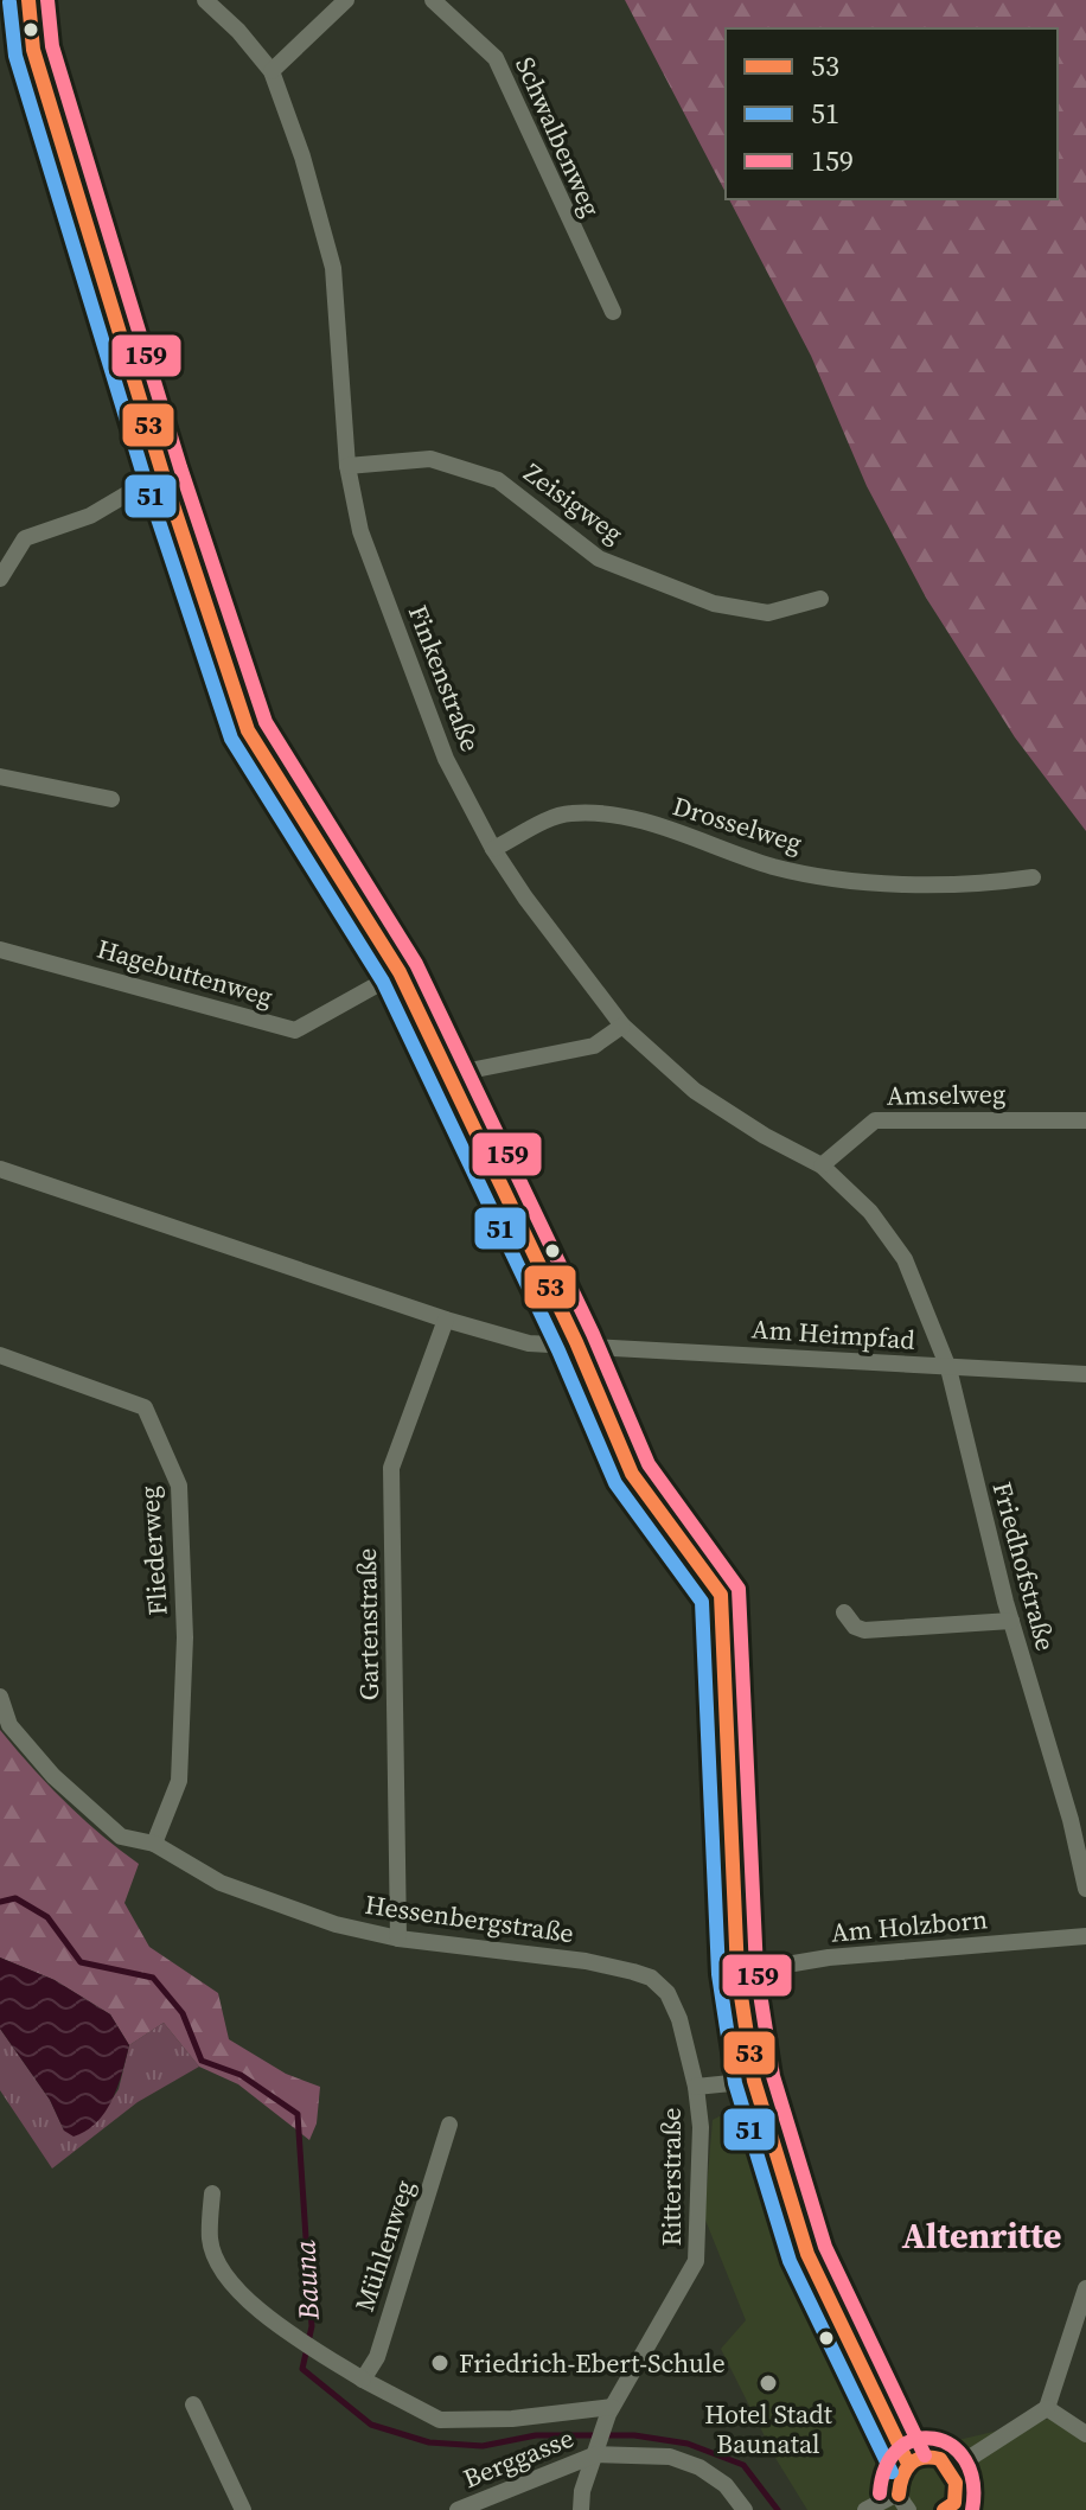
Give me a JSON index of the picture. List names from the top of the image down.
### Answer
{
  "streets": {
    "street": [
      "Schwalbenweg",
      "Zeisigweg",
      "Finkenstraße",
      "Drosselweg",
      "Hagebuttenweg",
      "Amselweg",
      "Am Heimpfad",
      "Fliederweg",
      "Friedhofstraße",
      "Gartenstraße",
      "Hessenbergstraße",
      "Am Holzborn",
      "Ritterstraße",
      "Mühlenweg",
      "Berggasse"
    ]
  },
  "crossings": [
    ["Zeisigweg", "Finkenstraße"],
    ["Finkenstraße", "Drosselweg"],
    ["Finkenstraße", "Amselweg"],
    ["Finkenstraße", "Friedhofstraße"],
    ["Am Heimpfad", "Friedhofstraße"],
    ["Am Heimpfad", "Gartenstraße"],
    ["Fliederweg", "Hessenbergstraße"],
    ["Gartenstraße", "Hessenbergstraße"],
    ["Hessenbergstraße", "Ritterstraße"],
    ["Ritterstraße", "Berggasse"]
  ],
  "districts": ["Altenritte"],
  "water": ["Bauna"],
  "places": ["Friedrich-Ebert-Schule", "Hotel Stadt Baunatal"],
  "lines": ["transit line 53", "transit line 159", "transit line 51"],
  "legend": ["53", "51", "159"]
}
